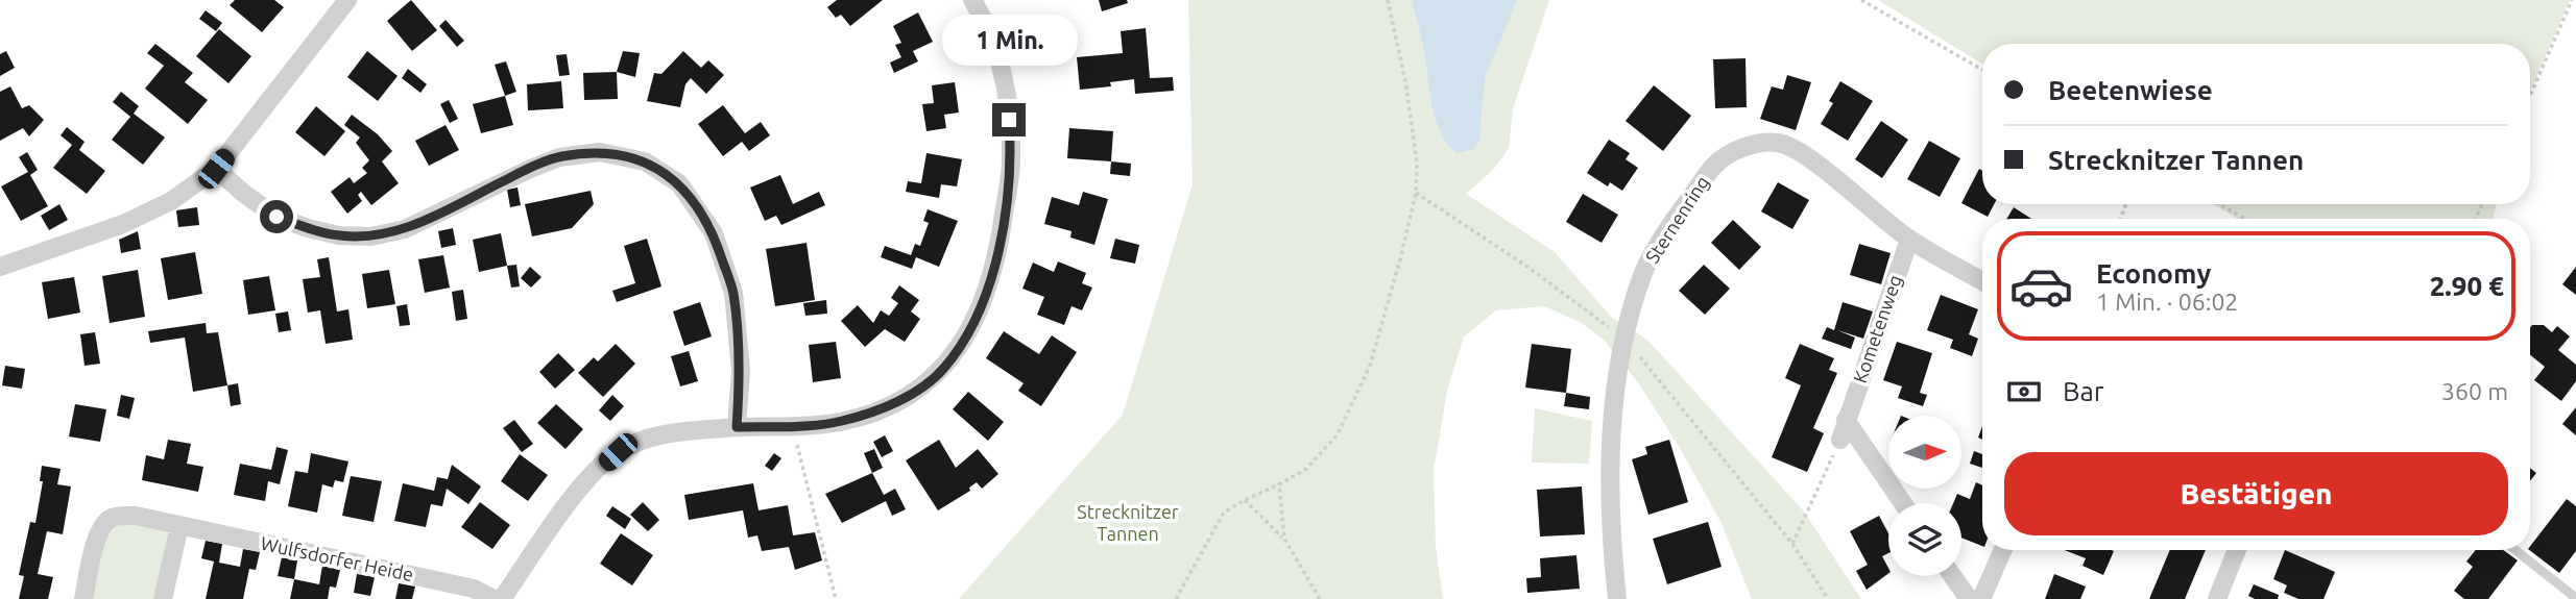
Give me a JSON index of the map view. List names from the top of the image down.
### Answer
{
  "streets": {
    "street": ["Sternenring", "Kometenweg", "Wulfsdorfer Heide"]
  },
  "crossings": [
    ["Sternenring", "Kometenweg"]
  ],
  "parks": ["Strecknitzer Tannen"],
  "north": "right",
  "page": {
    "bubble": "1 Min.",
    "banner": ["Beetenwiese", "Strecknitzer Tannen"],
    "list": [
      {
        "name": "Economy",
        "note": "1 Min. · 06:02",
        "value": "2.90 €"
      }
    ],
    "pay": ["Bar", "360 m"],
    "buttons": "Bestätigen"
  }
}
